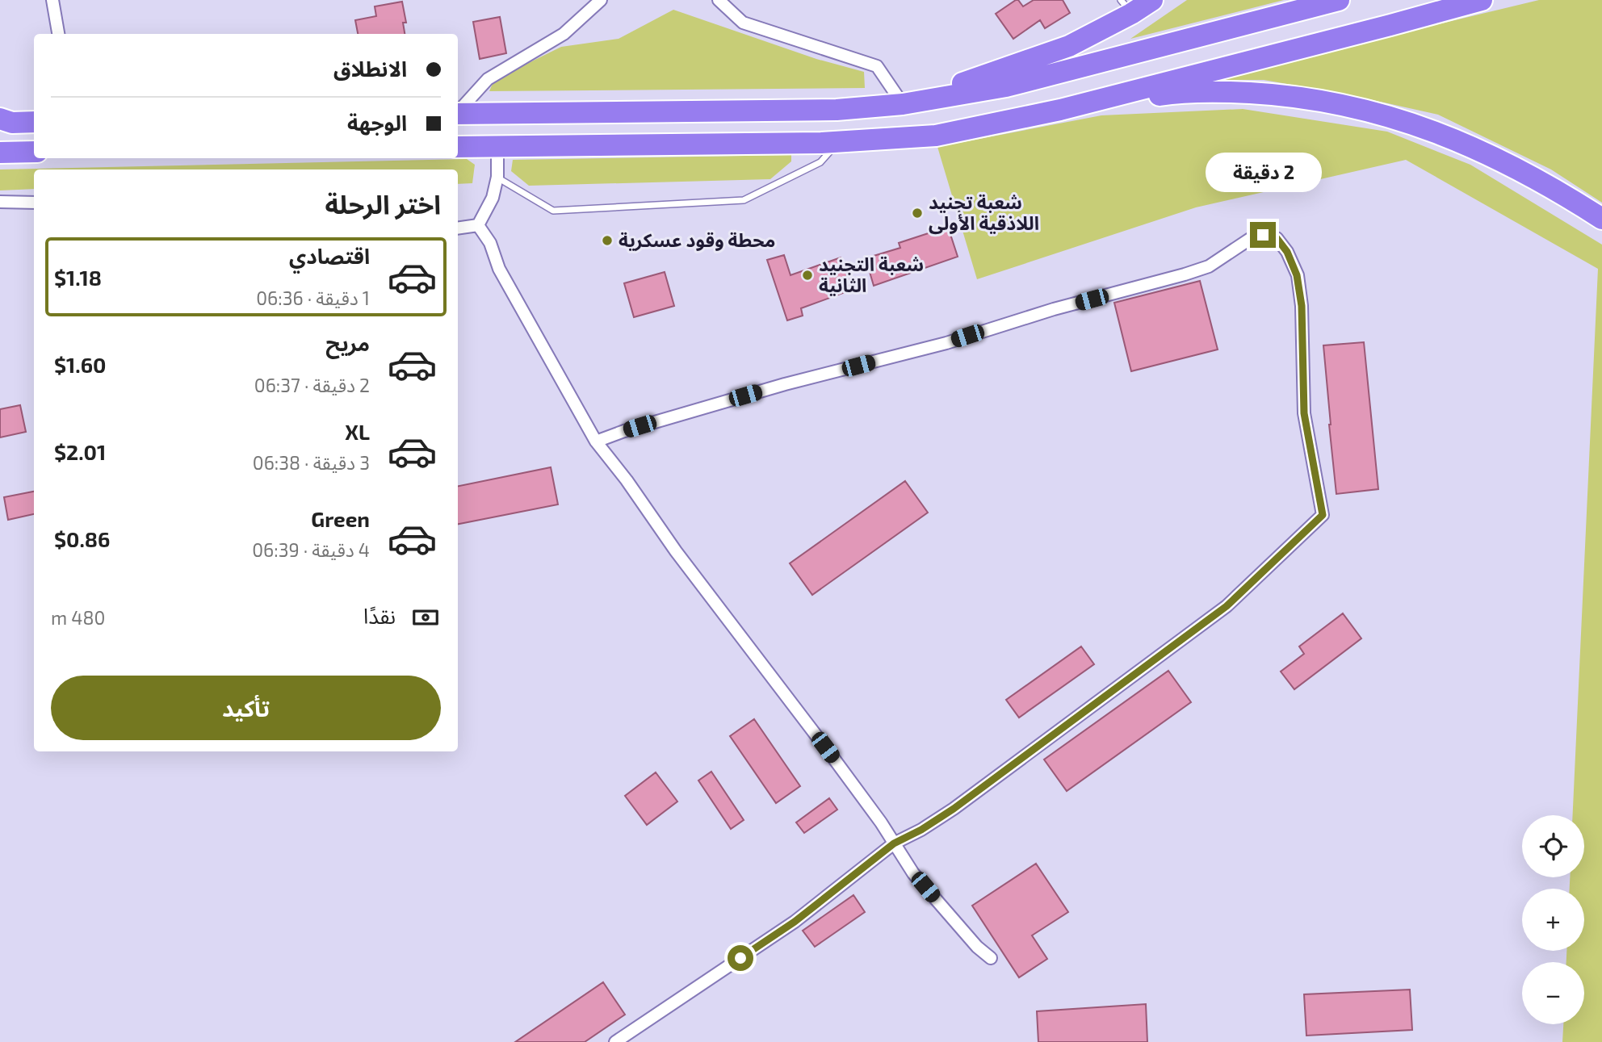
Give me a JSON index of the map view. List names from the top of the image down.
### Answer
{
  "places": ["شعبة تجنيد اللاذقية الأولى", "محطة وقود عسكرية", "شعبة التجنيد الثانية"],
  "page": {
    "banner": ["الانطلاق", "الوجهة"],
    "bubble": "2 دقيقة",
    "heading": "اختر الرحلة",
    "list": [
      {
        "name": "اقتصادي",
        "note": "1 دقيقة · 06:36",
        "value": "$1.18"
      },
      {
        "name": "مريح",
        "note": "2 دقيقة · 06:37",
        "value": "$1.60"
      },
      {
        "name": "XL",
        "note": "3 دقيقة · 06:38",
        "value": "$2.01"
      },
      {
        "name": "Green",
        "note": "4 دقيقة · 06:39",
        "value": "$0.86"
      }
    ],
    "pay": ["نقدًا", "480 m"],
    "buttons": "تأكيد",
    "map_buttons": ["+", "−"]
  }
}
